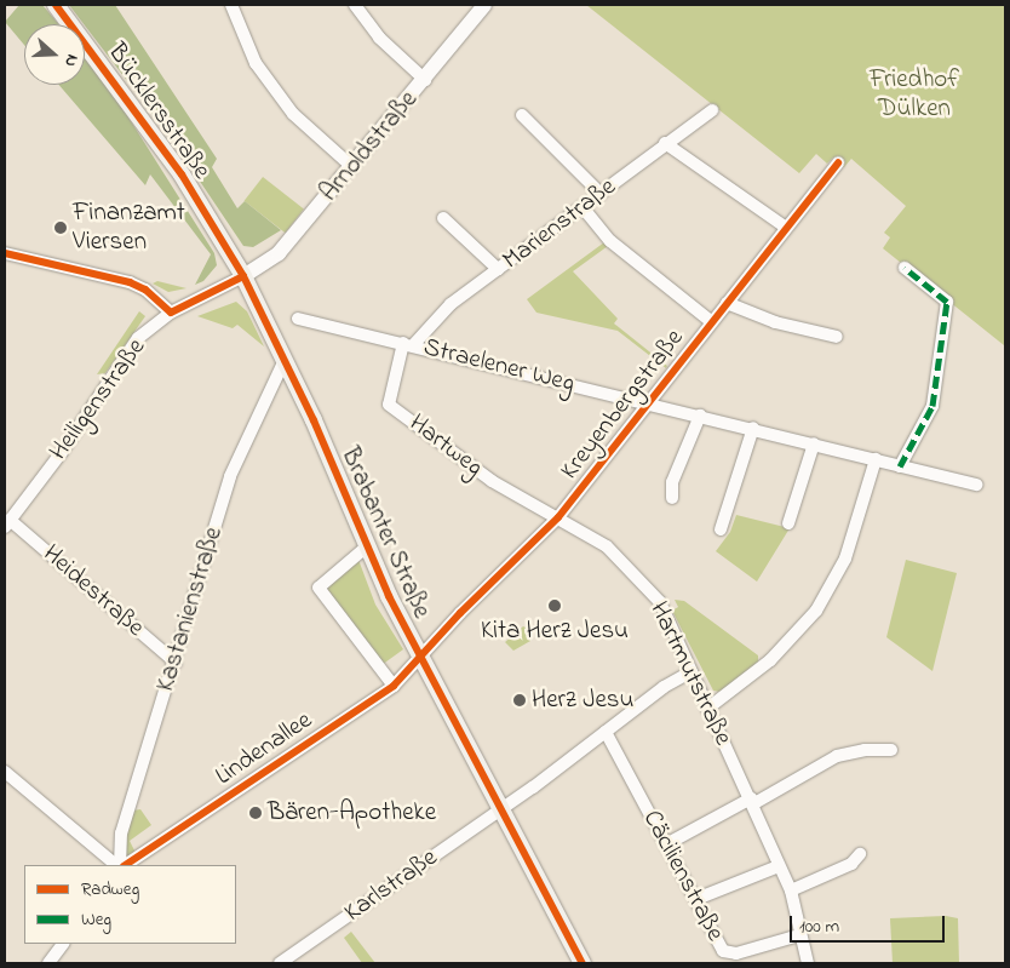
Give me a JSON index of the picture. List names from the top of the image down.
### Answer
{
  "streets": {
    "main road": ["Bücklersstraße", "Brabanter Straße"],
    "street": [
      "Arnoldstraße",
      "Marienstraße",
      "Straelener Weg",
      "Heiligenstraße",
      "Kreyenbergstraße",
      "Hartweg",
      "Heidestraße",
      "Kastanienstraße",
      "Hartmutstraße",
      "Lindenallee",
      "Cäcilienstraße",
      "Karlstraße"
    ]
  },
  "crossings": [
    ["Bücklersstraße", "Arnoldstraße"],
    ["Bücklersstraße", "Heiligenstraße"],
    ["Bücklersstraße", "Brabanter Straße"],
    ["Arnoldstraße", "Heiligenstraße"],
    ["Arnoldstraße", "Brabanter Straße"],
    ["Marienstraße", "Straelener Weg"],
    ["Marienstraße", "Hartweg"],
    ["Straelener Weg", "Kreyenbergstraße"],
    ["Straelener Weg", "Hartweg"],
    ["Heiligenstraße", "Brabanter Straße"],
    ["Heiligenstraße", "Heidestraße"],
    ["Kreyenbergstraße", "Hartweg"],
    ["Kreyenbergstraße", "Brabanter Straße"],
    ["Kreyenbergstraße", "Hartmutstraße"],
    ["Kreyenbergstraße", "Lindenallee"],
    ["Hartweg", "Hartmutstraße"],
    ["Brabanter Straße", "Kastanienstraße"],
    ["Brabanter Straße", "Lindenallee"],
    ["Brabanter Straße", "Karlstraße"],
    ["Heidestraße", "Kastanienstraße"],
    ["Hartmutstraße", "Cäcilienstraße"],
    ["Hartmutstraße", "Karlstraße"],
    ["Cäcilienstraße", "Karlstraße"]
  ],
  "parks": ["Friedhof Dülken"],
  "places": [
    "Finanzamt Viersen",
    "Kita Herz Jesu",
    "Herz Jesu",
    "Bären-Apotheke"
  ],
  "legend": ["Radweg", "Weg"],
  "scale_bar": "100 m",
  "north": "right"
}
